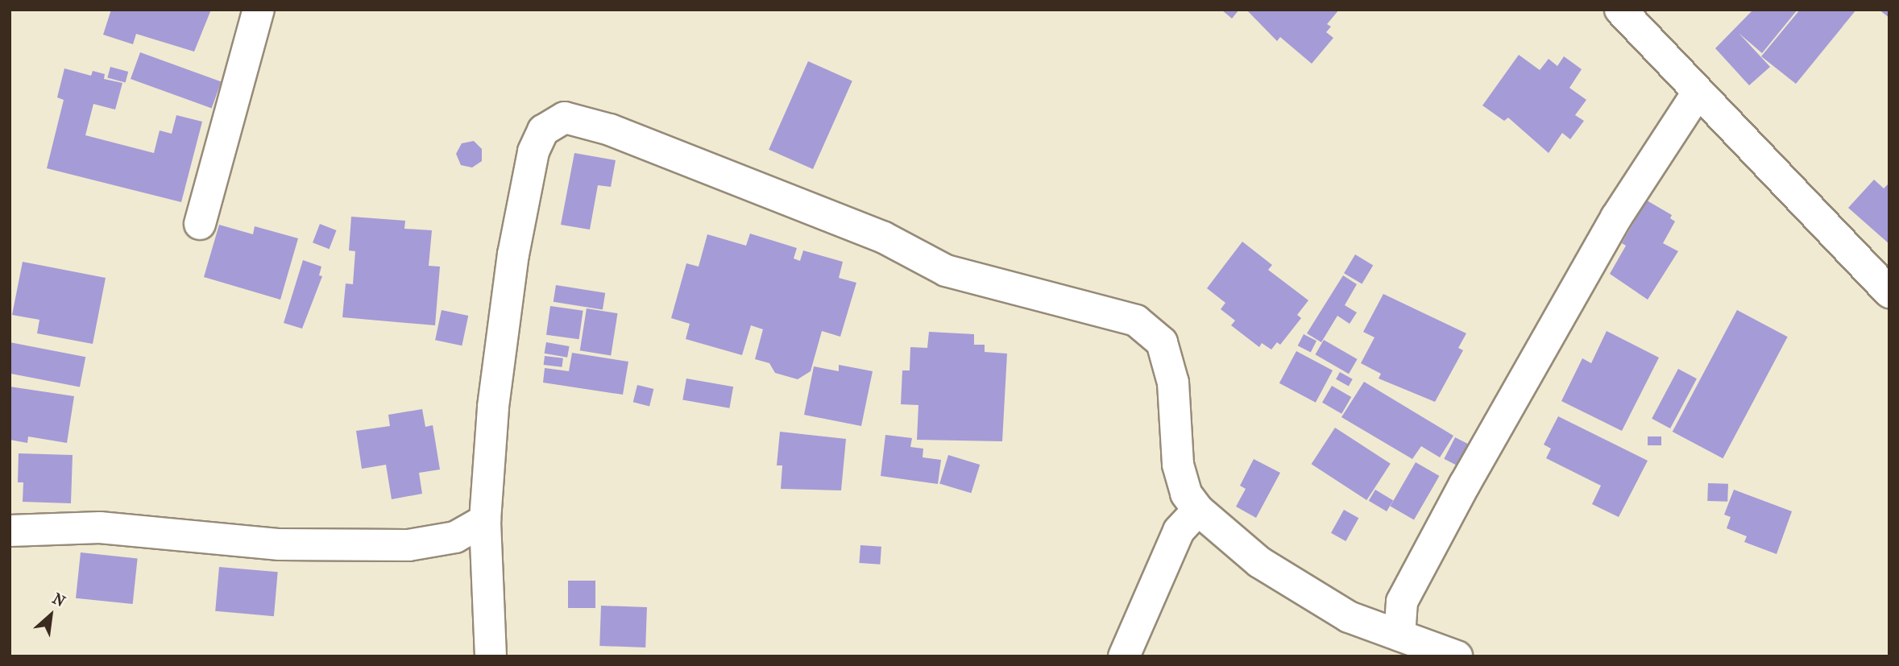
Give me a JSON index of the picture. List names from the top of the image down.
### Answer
{
  "north": "top right"
}
